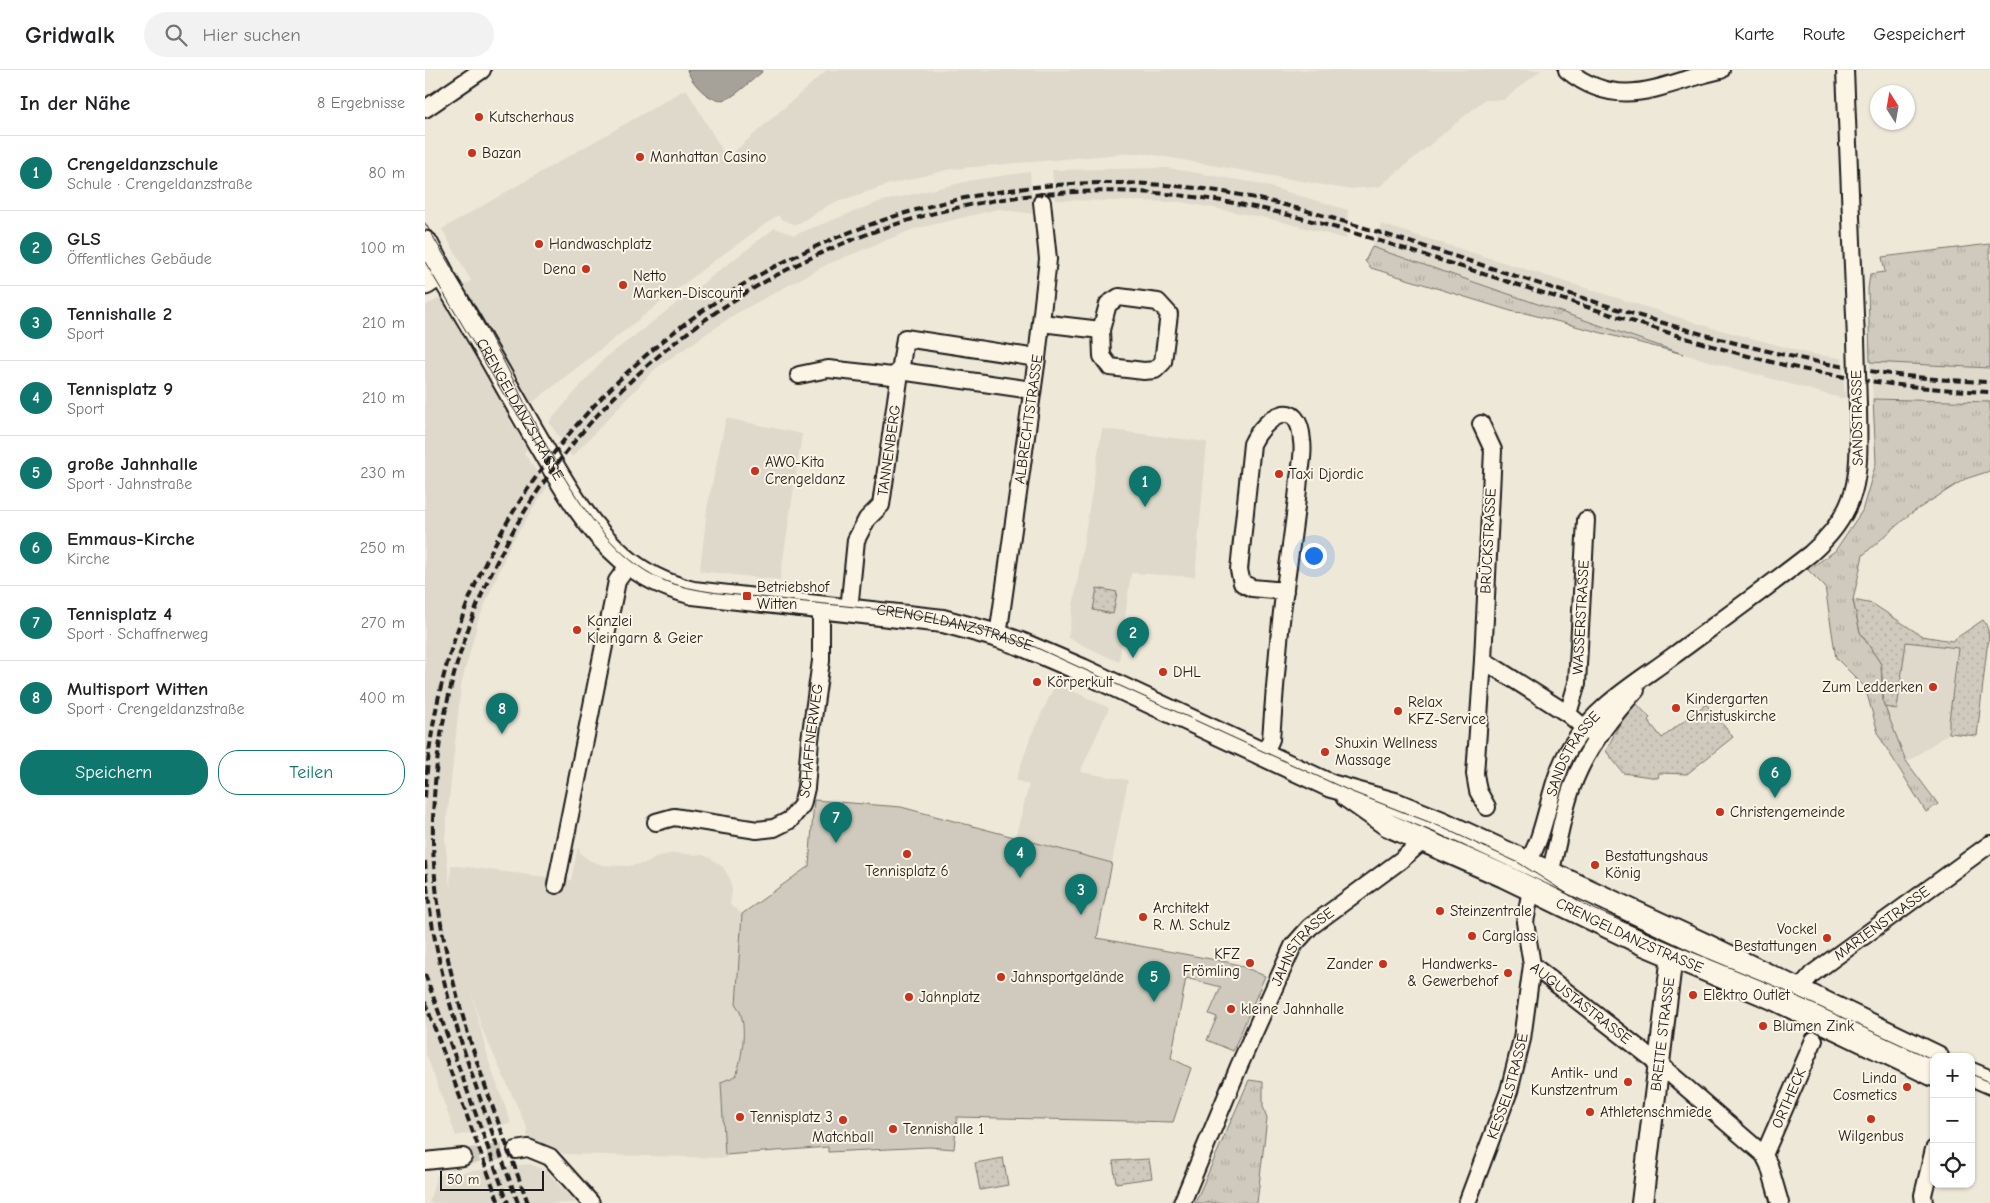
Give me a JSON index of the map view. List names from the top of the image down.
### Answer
{
  "streets": {
    "main road": ["CRENGELDANZSTRASSE"],
    "street": [
      "SANDSTRASSE",
      "ALBRECHTSTRASSE",
      "TANNENBERG",
      "BRÜCKSTRASSE",
      "WASSERSTRASSE",
      "SCHAFFNERWEG",
      "MARIENSTRASSE",
      "JAHNSTRASSE",
      "AUGUSTASTRASSE",
      "BREITE STRASSE",
      "KESSELSTRASSE",
      "ORTHECK"
    ]
  },
  "crossings": [
    ["CRENGELDANZSTRASSE", "SANDSTRASSE"],
    ["CRENGELDANZSTRASSE", "ALBRECHTSTRASSE"],
    ["CRENGELDANZSTRASSE", "TANNENBERG"],
    ["CRENGELDANZSTRASSE", "SCHAFFNERWEG"],
    ["CRENGELDANZSTRASSE", "MARIENSTRASSE"],
    ["CRENGELDANZSTRASSE", "JAHNSTRASSE"],
    ["CRENGELDANZSTRASSE", "AUGUSTASTRASSE"],
    ["CRENGELDANZSTRASSE", "BREITE STRASSE"],
    ["ALBRECHTSTRASSE", "TANNENBERG"],
    ["AUGUSTASTRASSE", "BREITE STRASSE"],
    ["AUGUSTASTRASSE", "KESSELSTRASSE"],
    ["AUGUSTASTRASSE", "ORTHECK"]
  ],
  "places": {
    "other": [
      "Kutscherhaus",
      "Bazan",
      "Manhattan Casino",
      "Handwaschplatz",
      "Dena",
      "Netto Marken-Discount",
      "AWO-Kita Crengeldanz",
      "Taxi Djordic",
      "Kanzlei Kleingarn & Geier",
      "DHL",
      "Körperkult",
      "Zum Ledderken",
      "Kindergarten Christuskirche",
      "Relax KFZ-Service",
      "Shuxin Wellness Massage",
      "Christengemeinde",
      "Tennisplatz 6",
      "Bestattungshaus König",
      "Steinzentrale",
      "Architekt R. M. Schulz",
      "Carglass",
      "Vockel Bestattungen",
      "KFZ Frömling",
      "Zander",
      "Handwerks- & Gewerbehof",
      "Jahnsportgelände",
      "Elektro Outlet",
      "Jahnplatz",
      "kleine Jahnhalle",
      "Blumen Zink",
      "Antik- und Kunstzentrum",
      "Linda Cosmetics",
      "Athletenschmiede",
      "Tennisplatz 3",
      "Wilgenbus",
      "Matchball",
      "Tennishalle 1"
    ],
    "transit": ["Betriebshof Witten"]
  },
  "scale_bar": "50 m",
  "north": "top",
  "page": {
    "header": "Gridwalk",
    "search": "Hier suchen",
    "nav": ["Karte", "Route", "Gespeichert"],
    "heading": ["In der Nähe", "8 Ergebnisse"],
    "list": [
      {
        "mark": "1",
        "name": "Crengeldanzschule",
        "note": "Schule · Crengeldanzstraße",
        "value": "80 m"
      },
      {
        "mark": "2",
        "name": "GLS",
        "note": "Öffentliches Gebäude",
        "value": "100 m"
      },
      {
        "mark": "3",
        "name": "Tennishalle 2",
        "note": "Sport",
        "value": "210 m"
      },
      {
        "mark": "4",
        "name": "Tennisplatz 9",
        "note": "Sport",
        "value": "210 m"
      },
      {
        "mark": "5",
        "name": "große Jahnhalle",
        "note": "Sport · Jahnstraße",
        "value": "230 m"
      },
      {
        "mark": "6",
        "name": "Emmaus-Kirche",
        "note": "Kirche",
        "value": "250 m"
      },
      {
        "mark": "7",
        "name": "Tennisplatz 4",
        "note": "Sport · Schaffnerweg",
        "value": "270 m"
      },
      {
        "mark": "8",
        "name": "Multisport Witten",
        "note": "Sport · Crengeldanzstraße",
        "value": "400 m"
      }
    ],
    "pins": [
      "1",
      "2",
      "8",
      "6",
      "7",
      "4",
      "3",
      "5"
    ],
    "buttons": ["Speichern", "Teilen"],
    "map_buttons": ["+", "−"],
    "scale": "50 m"
  }
}
